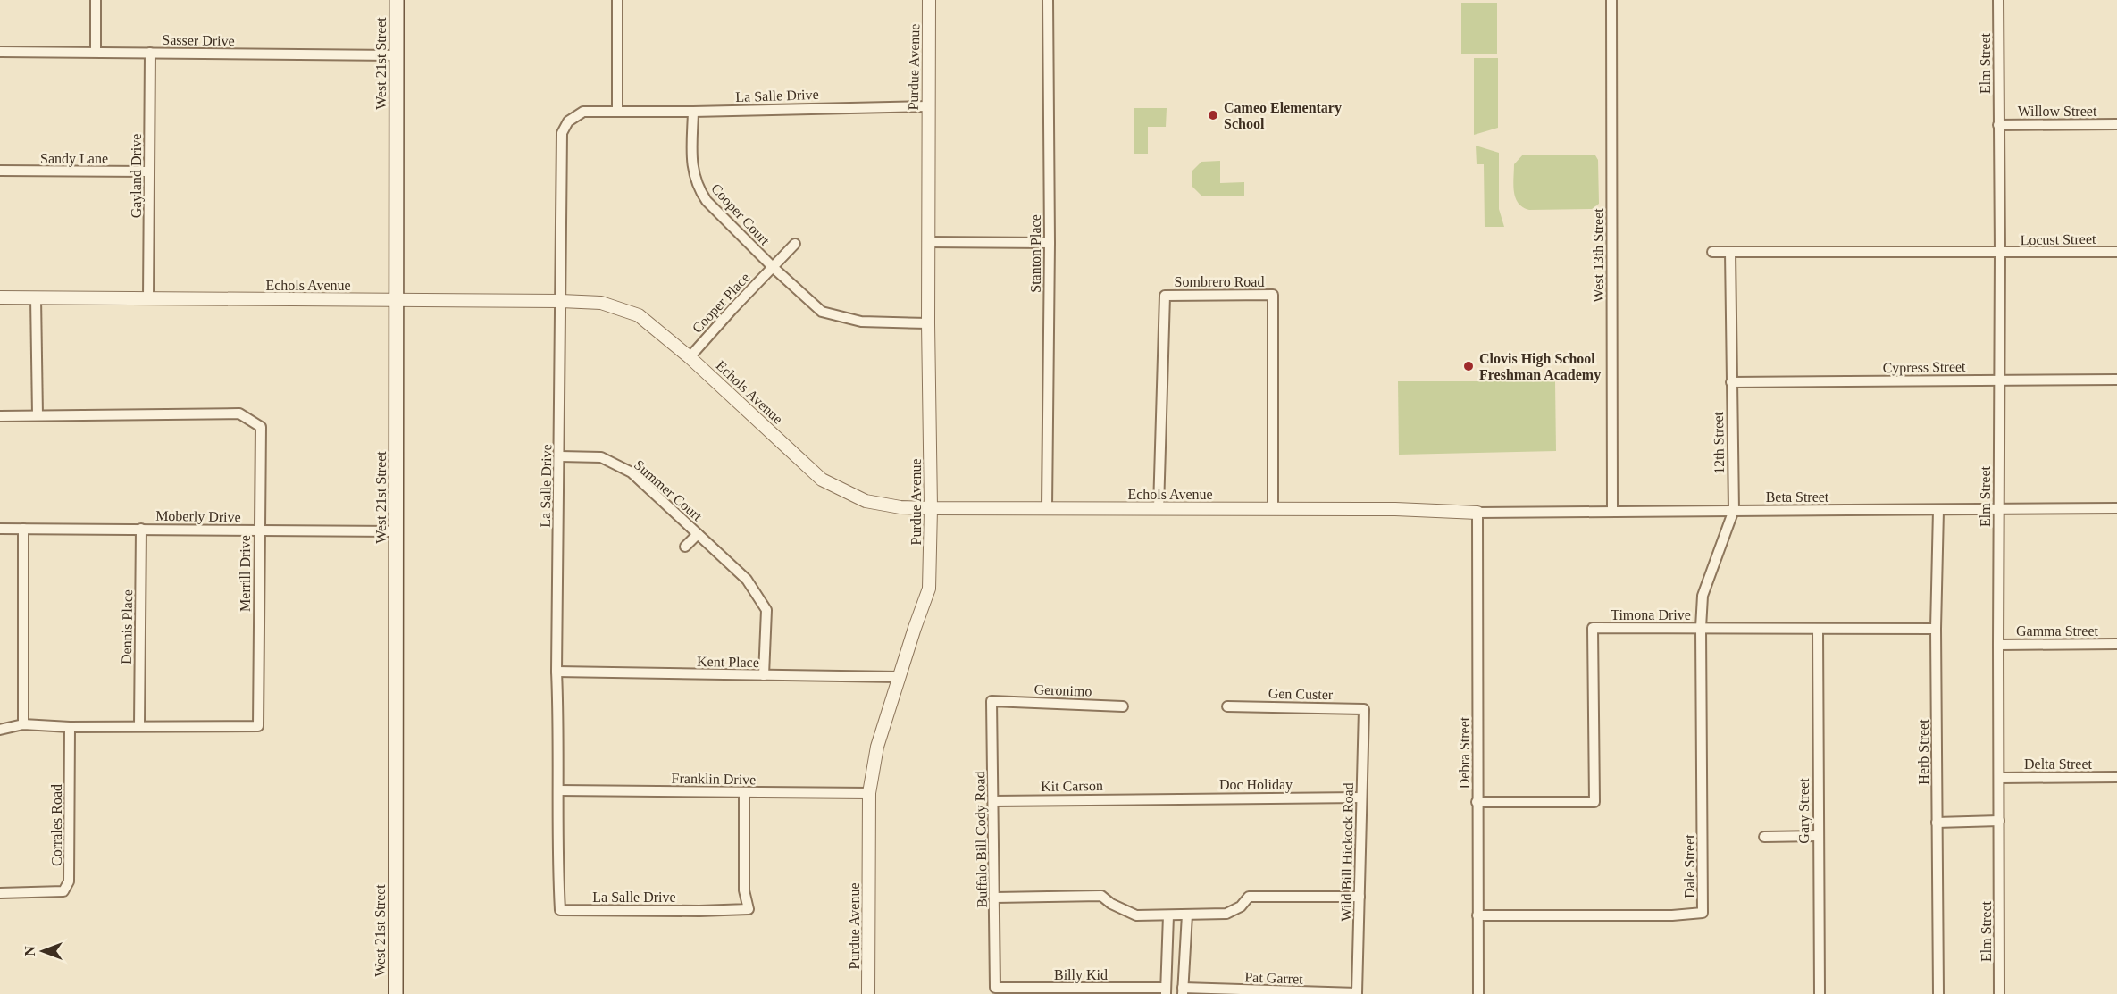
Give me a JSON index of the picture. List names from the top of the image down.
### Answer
{
  "streets": {
    "main road": ["West 21st Street"],
    "street": [
      "Sasser Drive",
      "Elm Street",
      "Purdue Avenue",
      "La Salle Drive",
      "Willow Street",
      "Sandy Lane",
      "Gayland Drive",
      "Cooper Court",
      "Locust Street",
      "Stanton Place",
      "West 13th Street",
      "Sombrero Road",
      "Echols Avenue",
      "Cooper Place",
      "Cypress Street",
      "12th Street",
      "Summer Court",
      "Beta Street",
      "Moberly Drive",
      "Merrill Drive",
      "Timona Drive",
      "Dennis Place",
      "Gamma Street",
      "Kent Place",
      "Geronimo",
      "Gen Custer",
      "Herb Street",
      "Debra Street",
      "Delta Street",
      "Franklin Drive",
      "Doc Holiday",
      "Kit Carson",
      "Gary Street",
      "Corrales Road",
      "Buffalo Bill Cody Road",
      "Wild Bill Hickock Road",
      "Dale Street",
      "Billy Kid",
      "Pat Garret"
    ]
  },
  "crossings": [
    ["Sasser Drive", "West 21st Street"],
    ["Sasser Drive", "Gayland Drive"],
    ["West 21st Street", "Echols Avenue"],
    ["West 21st Street", "Moberly Drive"],
    ["Elm Street", "Willow Street"],
    ["Elm Street", "Locust Street"],
    ["Elm Street", "Cypress Street"],
    ["Elm Street", "Beta Street"],
    ["Elm Street", "Gamma Street"],
    ["Elm Street", "Delta Street"],
    ["Purdue Avenue", "La Salle Drive"],
    ["Purdue Avenue", "Cooper Court"],
    ["Purdue Avenue", "Echols Avenue"],
    ["Purdue Avenue", "Kent Place"],
    ["Purdue Avenue", "Franklin Drive"],
    ["La Salle Drive", "Cooper Court"],
    ["La Salle Drive", "Echols Avenue"],
    ["La Salle Drive", "Summer Court"],
    ["La Salle Drive", "Kent Place"],
    ["La Salle Drive", "Franklin Drive"],
    ["Sandy Lane", "Gayland Drive"],
    ["Gayland Drive", "Echols Avenue"],
    ["Cooper Court", "Cooper Place"],
    ["Locust Street", "12th Street"],
    ["Stanton Place", "Echols Avenue"],
    ["West 13th Street", "Beta Street"],
    ["Sombrero Road", "Echols Avenue"],
    ["Echols Avenue", "Cooper Place"],
    ["Echols Avenue", "Beta Street"],
    ["Echols Avenue", "Debra Street"],
    ["Cypress Street", "12th Street"],
    ["12th Street", "Beta Street"],
    ["12th Street", "Timona Drive"],
    ["12th Street", "Dale Street"],
    ["Summer Court", "Kent Place"],
    ["Beta Street", "Herb Street"],
    ["Beta Street", "Debra Street"],
    ["Moberly Drive", "Merrill Drive"],
    ["Moberly Drive", "Dennis Place"],
    ["Merrill Drive", "Dennis Place"],
    ["Merrill Drive", "Corrales Road"],
    ["Timona Drive", "Herb Street"],
    ["Timona Drive", "Debra Street"],
    ["Timona Drive", "Gary Street"],
    ["Timona Drive", "Dale Street"],
    ["Geronimo", "Buffalo Bill Cody Road"],
    ["Gen Custer", "Wild Bill Hickock Road"],
    ["Debra Street", "Dale Street"],
    ["Doc Holiday", "Kit Carson"],
    ["Doc Holiday", "Wild Bill Hickock Road"],
    ["Kit Carson", "Buffalo Bill Cody Road"],
    ["Buffalo Bill Cody Road", "Billy Kid"],
    ["Wild Bill Hickock Road", "Pat Garret"]
  ],
  "places": ["Cameo Elementary School", "Clovis High School Freshman Academy"],
  "north": "left"
}
